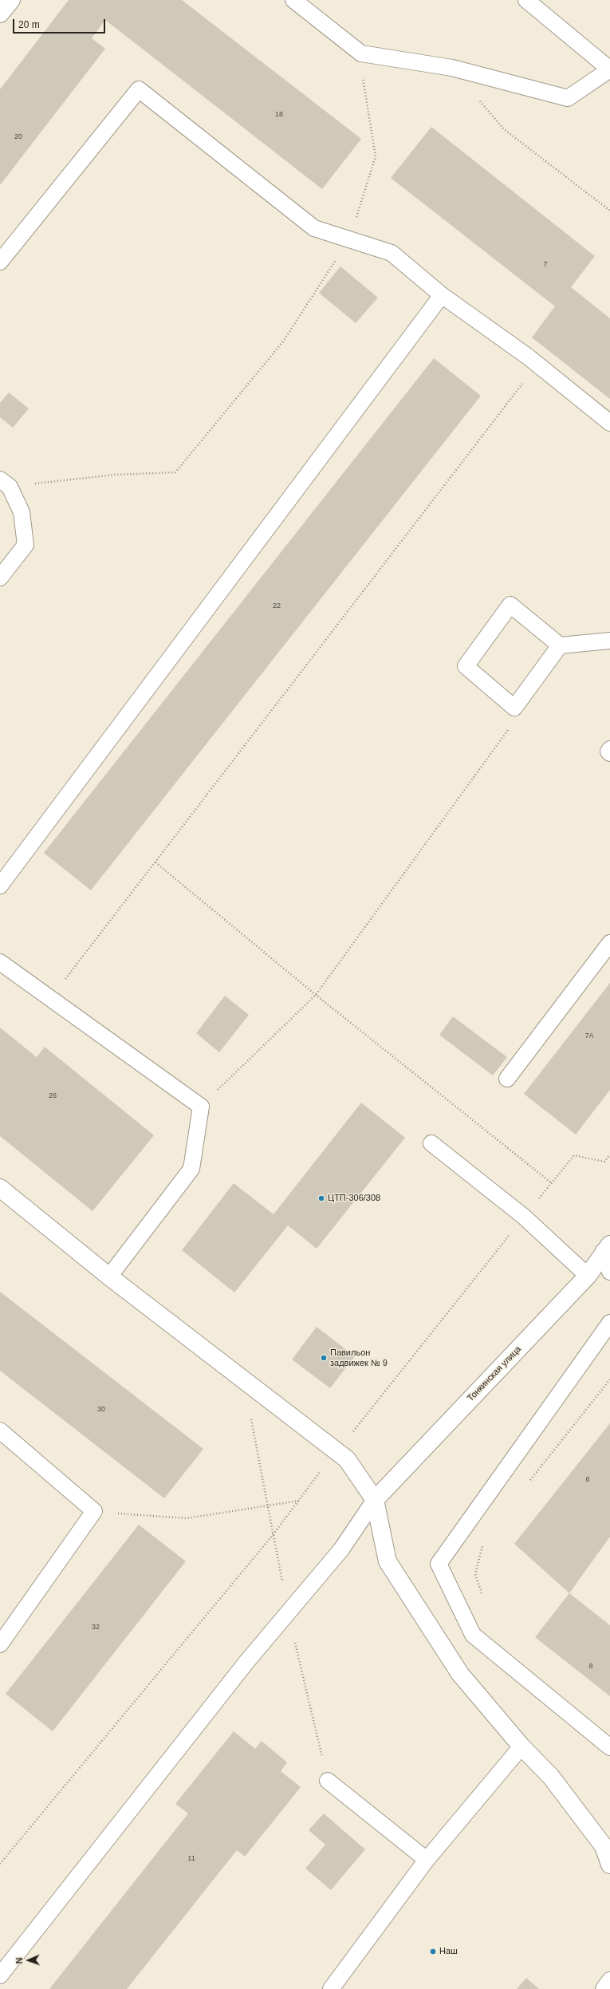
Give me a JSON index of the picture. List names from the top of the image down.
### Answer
{
  "streets": {
    "street": ["Тонкинская улица"]
  },
  "places": ["ЦТП-306/308", "Павильон задвижек № 9", "Наш"],
  "house_numbers": [
    "18",
    "20",
    "7",
    "22",
    "7А",
    "26",
    "30",
    "6",
    "32",
    "8",
    "11"
  ],
  "scale_bar": "20 m",
  "north": "left"
}
